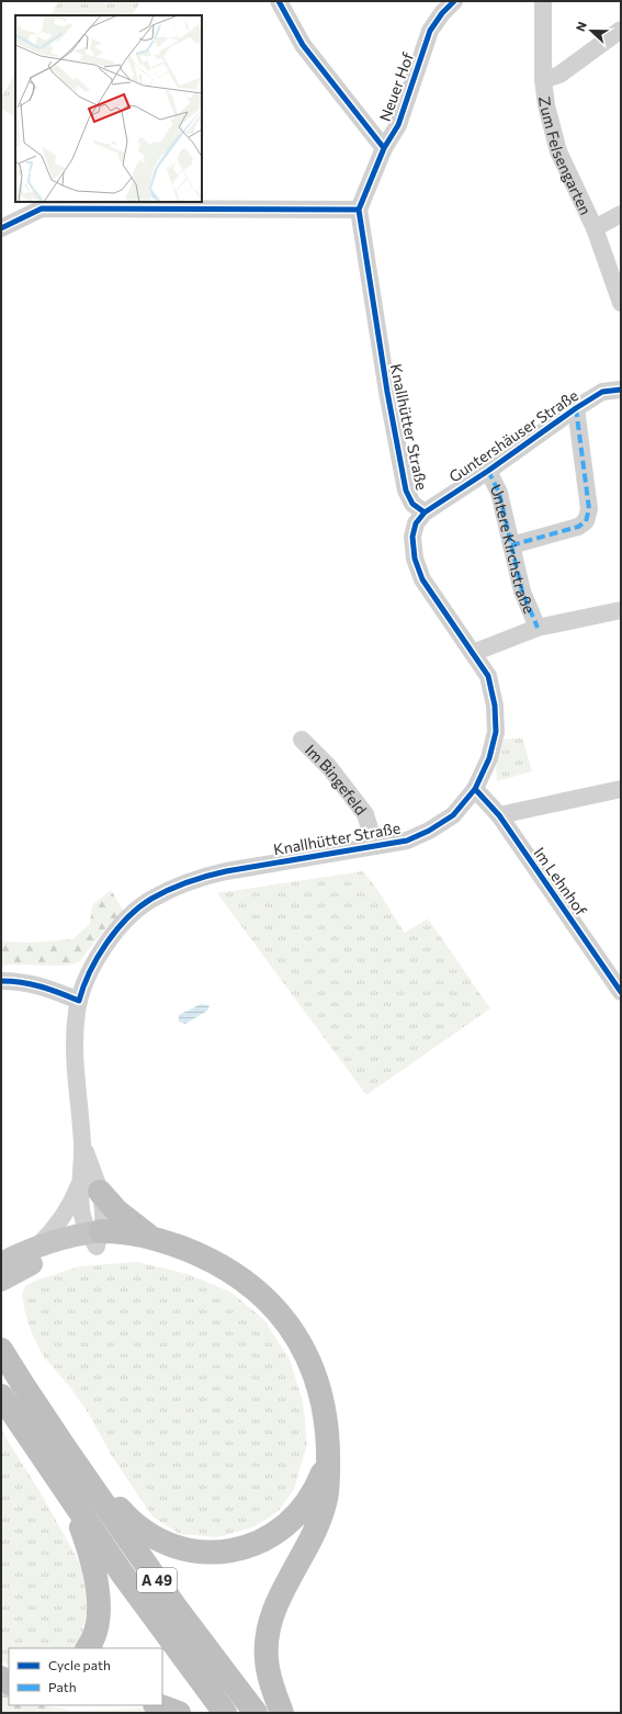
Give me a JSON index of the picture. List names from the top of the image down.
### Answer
{
  "streets": {
    "highway": ["A 49"],
    "street": [
      "Neuer Hof",
      "Zum Felsengarten",
      "Knallhütter Straße",
      "Guntershäuser Straße",
      "Untere Kirchstraße",
      "Im Bingefeld",
      "Im Lehnhof"
    ]
  },
  "crossings": [
    ["Neuer Hof", "Knallhütter Straße"],
    ["Knallhütter Straße", "Guntershäuser Straße"],
    ["Knallhütter Straße", "Im Bingefeld"],
    ["Knallhütter Straße", "Im Lehnhof"],
    ["Guntershäuser Straße", "Untere Kirchstraße"]
  ],
  "legend": ["Cycle path", "Path"],
  "north": "left"
}
